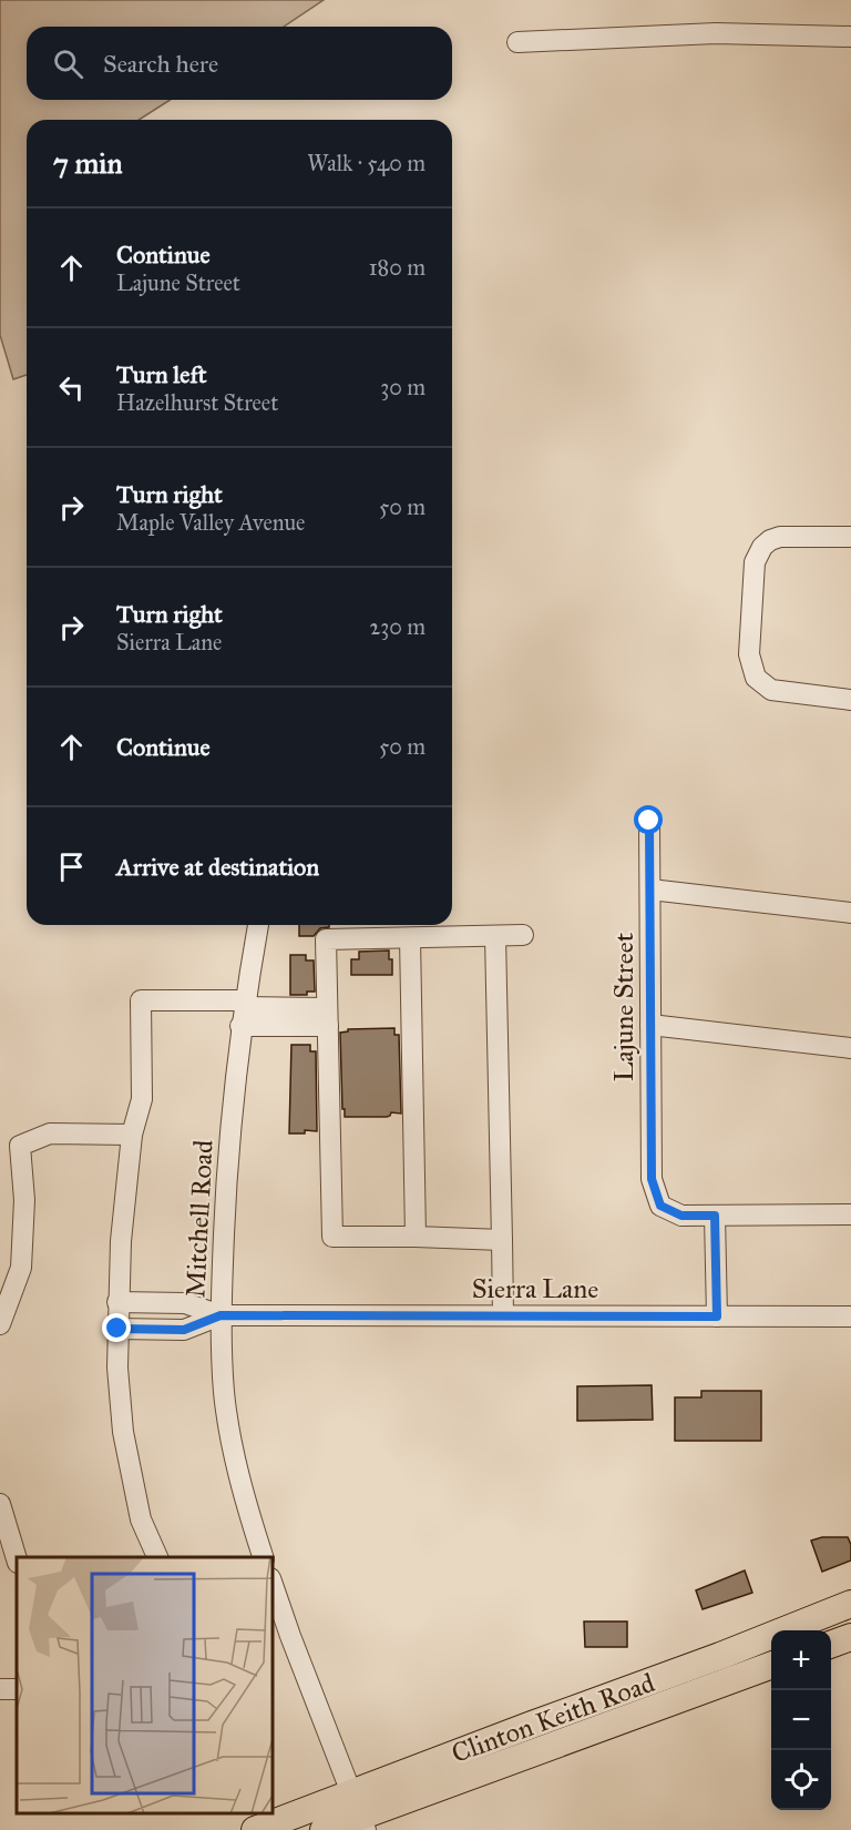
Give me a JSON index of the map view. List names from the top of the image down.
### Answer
{
  "streets": {
    "main road": ["Clinton Keith Road"],
    "street": ["Lajune Street", "Mitchell Road", "Sierra Lane"]
  },
  "crossings": [
    ["Mitchell Road", "Sierra Lane"]
  ],
  "page": {
    "search": "Search here",
    "heading": ["7 min", "Walk · 540 m"],
    "list": [
      ["Continue", "Lajune Street", "180 m"],
      ["Turn left", "Hazelhurst Street", "30 m"],
      ["Turn right", "Maple Valley Avenue", "50 m"],
      ["Turn right", "Sierra Lane", "230 m"],
      ["Continue", "50 m"],
      "Arrive at destination"
    ],
    "map_buttons": ["+", "−"]
  }
}
